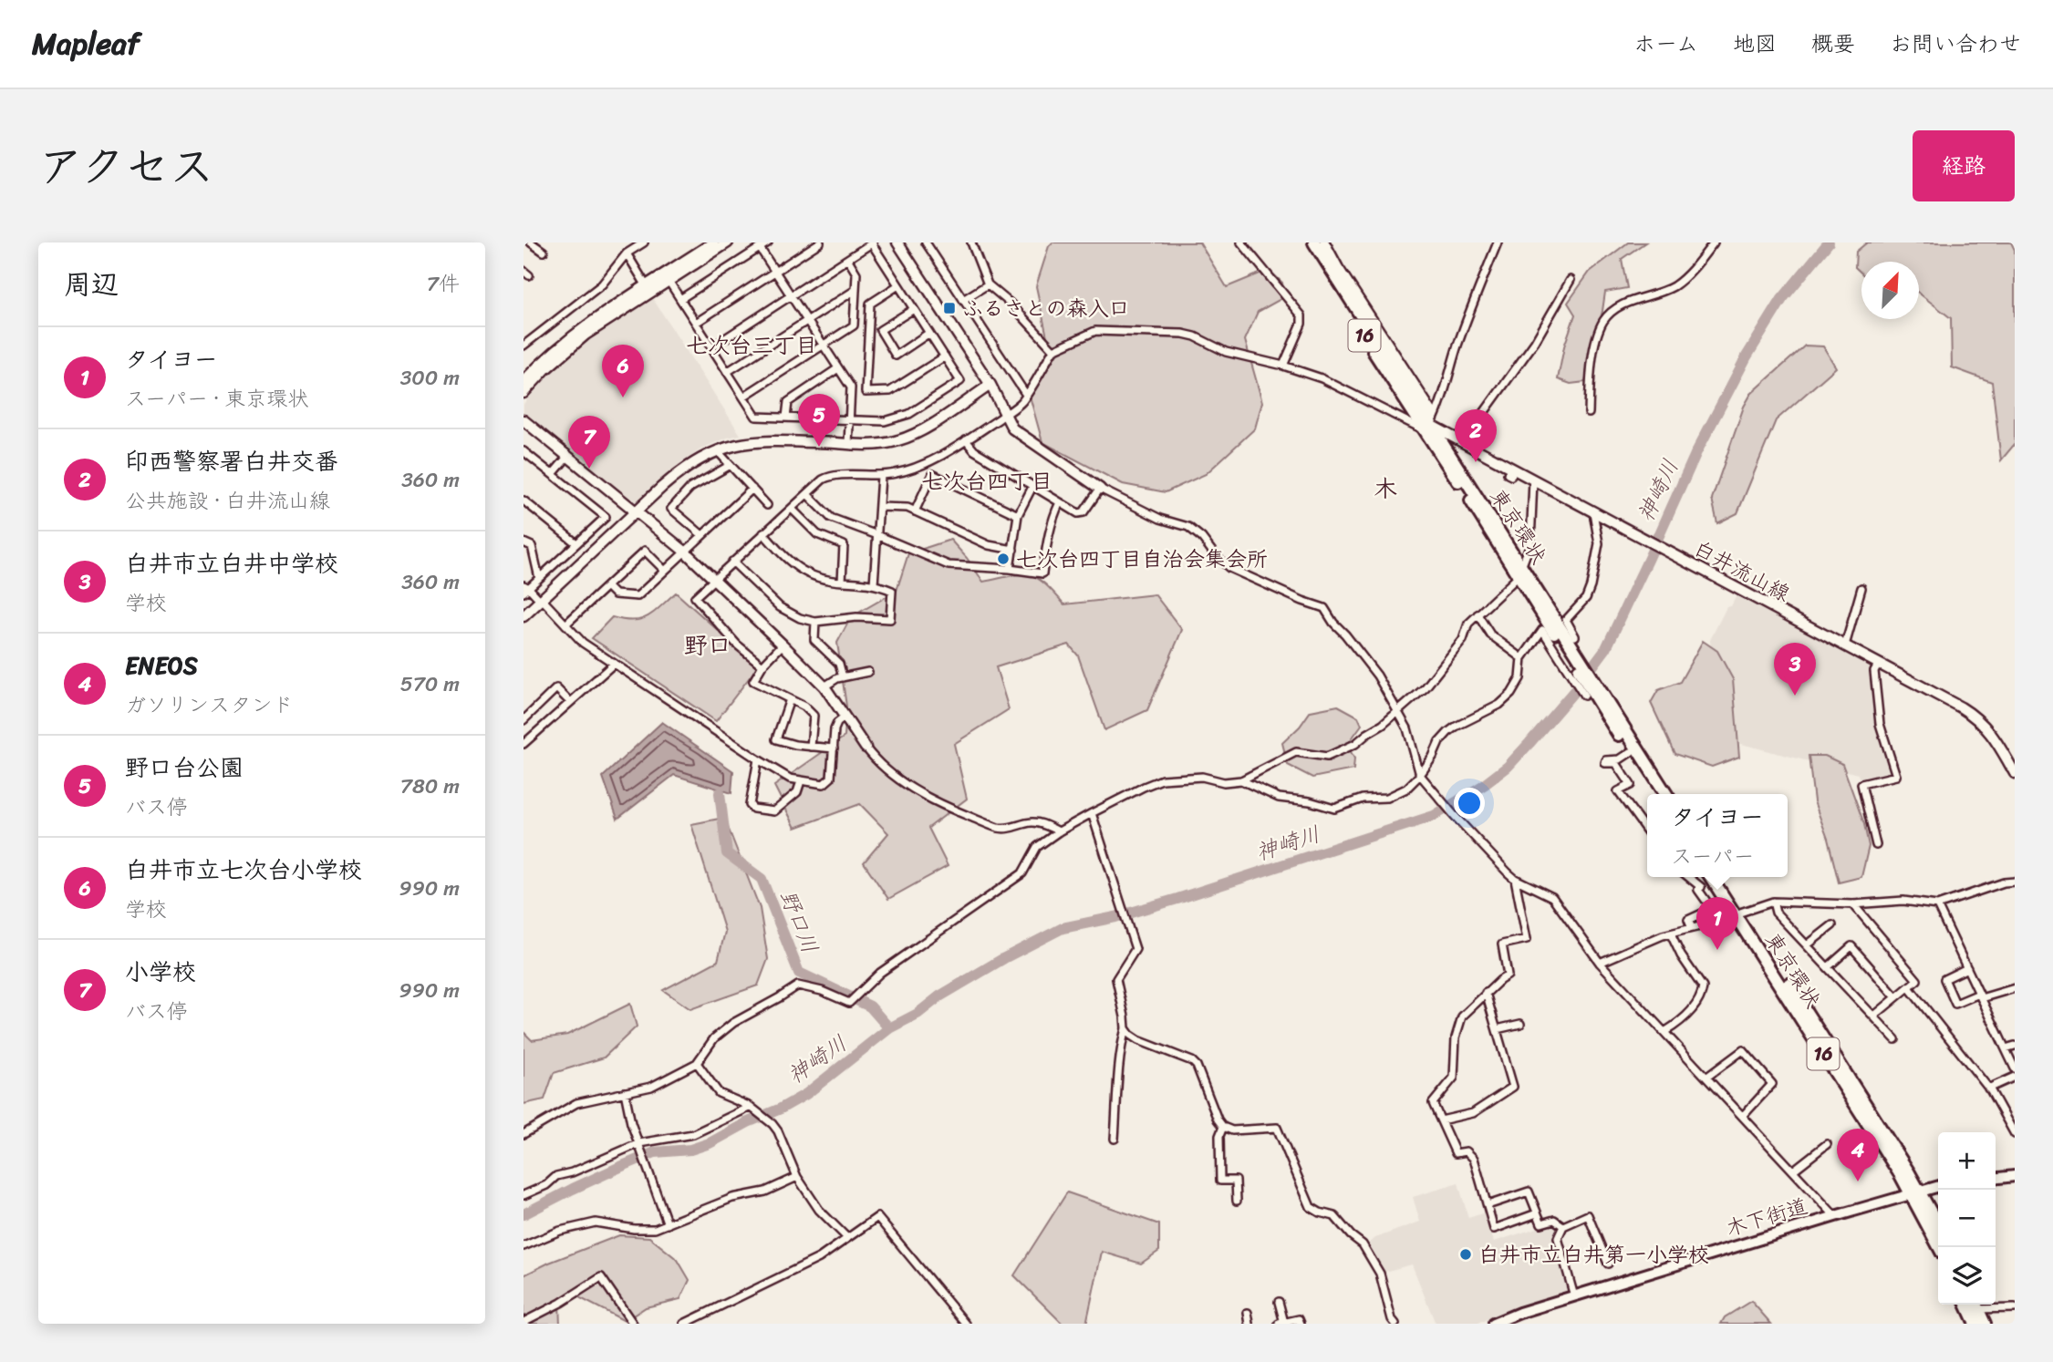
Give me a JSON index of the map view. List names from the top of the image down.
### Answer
{
  "streets": {
    "highway": ["16", "東京環状"],
    "main road": ["白井流山線", "木下街道"]
  },
  "crossings": [
    ["東京環状", "白井流山線"],
    ["東京環状", "木下街道"]
  ],
  "districts": [
    "七次台三丁目",
    "七次台四丁目",
    "木",
    "野口"
  ],
  "water": ["神崎川", "野口川"],
  "places": {
    "transit": ["ふるさとの森入口"],
    "other": ["七次台四丁目自治会集会所", "白井市立白井第一小学校"]
  },
  "north": "top right",
  "page": {
    "header": "Mapleaf",
    "nav": [
      "ホーム",
      "地図",
      "概要",
      "お問い合わせ"
    ],
    "title": "アクセス",
    "buttons": "経路",
    "heading": ["周辺", "7件"],
    "list": [
      {
        "mark": "1",
        "name": "タイヨー",
        "note": "スーパー · 東京環状",
        "value": "300 m"
      },
      {
        "mark": "2",
        "name": "印西警察署白井交番",
        "note": "公共施設 · 白井流山線",
        "value": "360 m"
      },
      {
        "mark": "3",
        "name": "白井市立白井中学校",
        "note": "学校",
        "value": "360 m"
      },
      {
        "mark": "4",
        "name": "ENEOS",
        "note": "ガソリンスタンド",
        "value": "570 m"
      },
      {
        "mark": "5",
        "name": "野口台公園",
        "note": "バス停",
        "value": "780 m"
      },
      {
        "mark": "6",
        "name": "白井市立七次台小学校",
        "note": "学校",
        "value": "990 m"
      },
      {
        "mark": "7",
        "name": "小学校",
        "note": "バス停",
        "value": "990 m"
      }
    ],
    "pins": [
      "6",
      "5",
      "2",
      "7",
      "3",
      "1",
      "4"
    ],
    "popup": ["タイヨー", "スーパー"],
    "map_buttons": ["+", "−"]
  }
}
